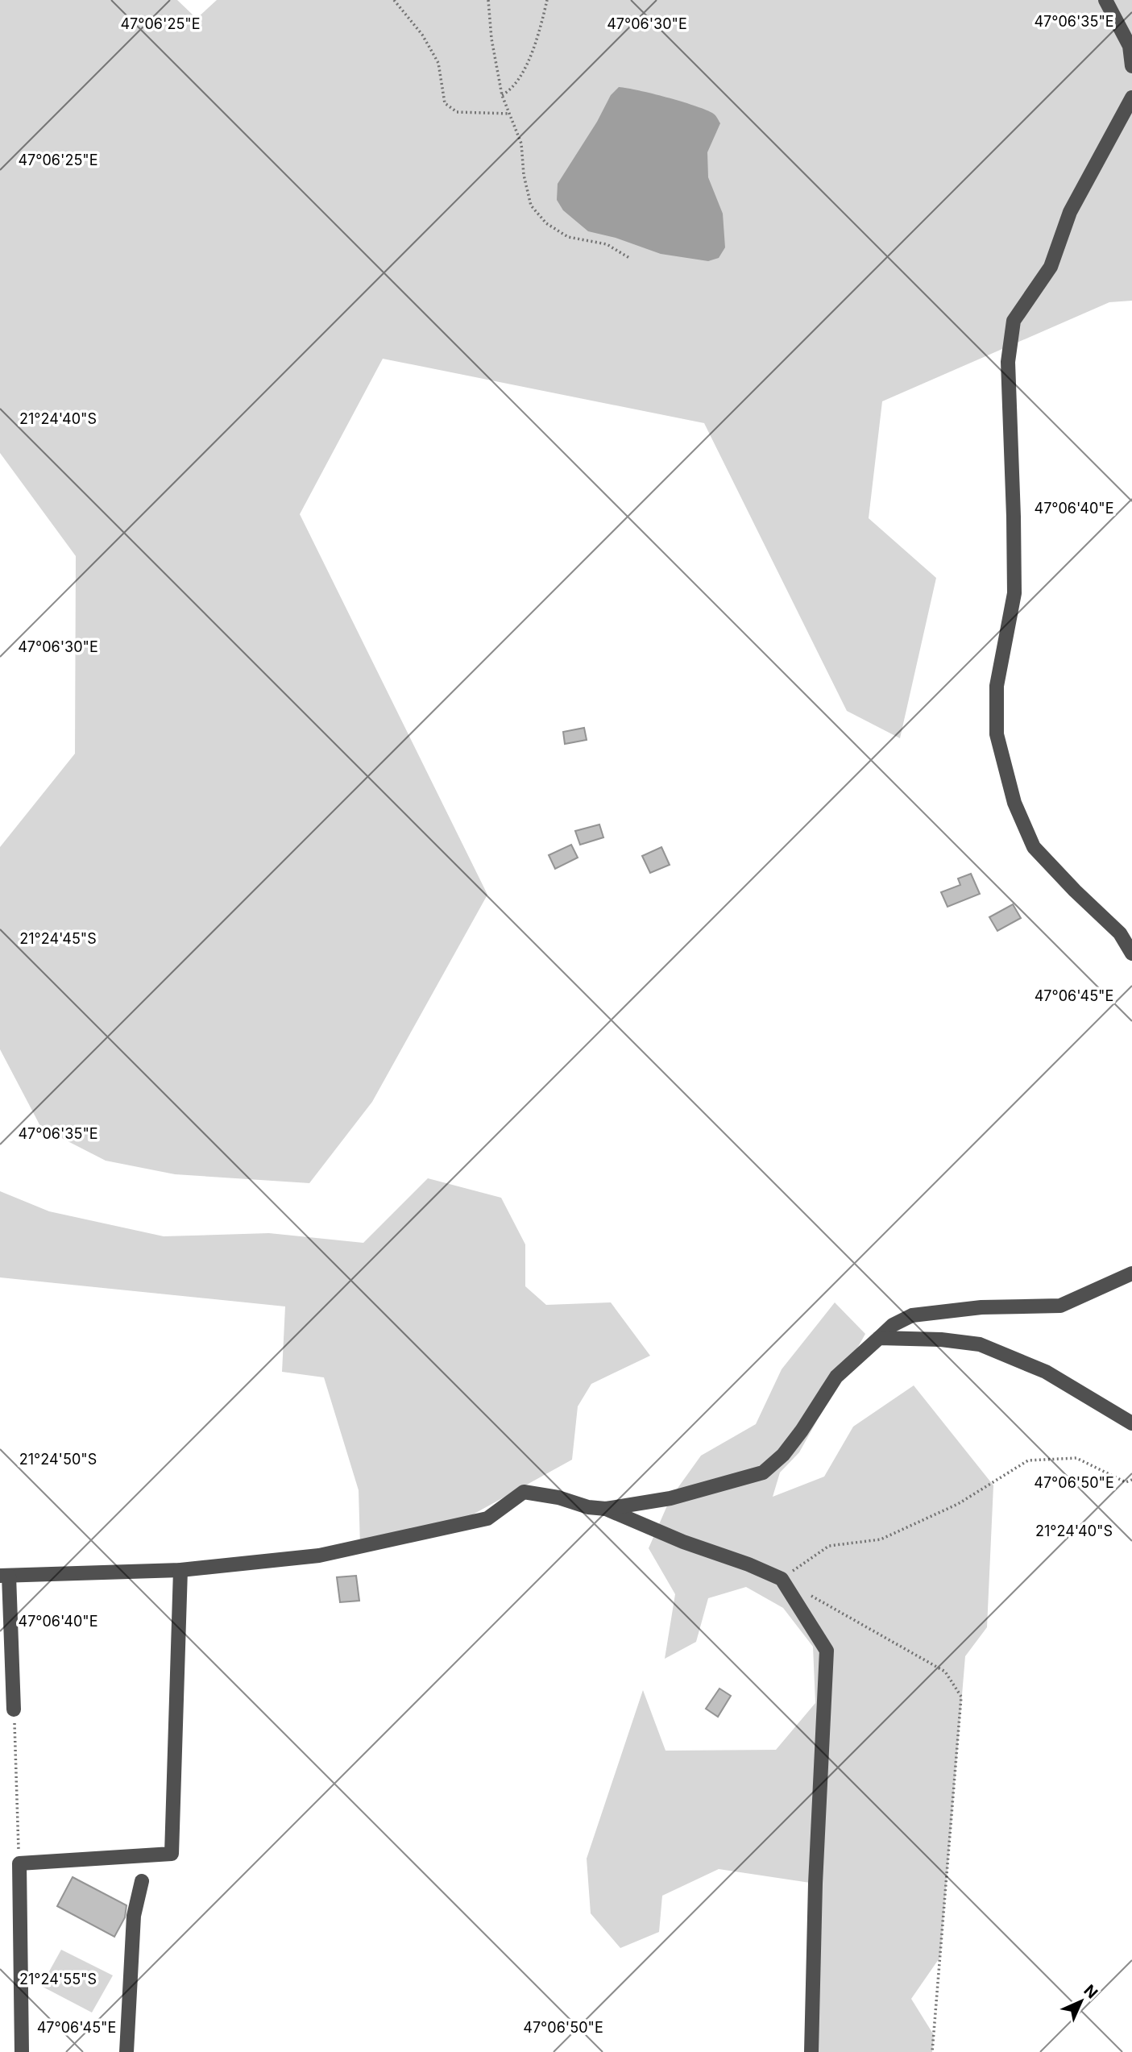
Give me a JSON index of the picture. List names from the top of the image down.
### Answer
{
  "north": "top right",
  "coordinates": [
    "47°06'35\"E",
    "47°06'25\"E",
    "47°06'30\"E",
    "21°24'40\"S",
    "47°06'40\"E",
    "21°24'45\"S",
    "47°06'45\"E",
    "21°24'50\"S",
    "47°06'50\"E",
    "21°24'55\"S"
  ]
}
